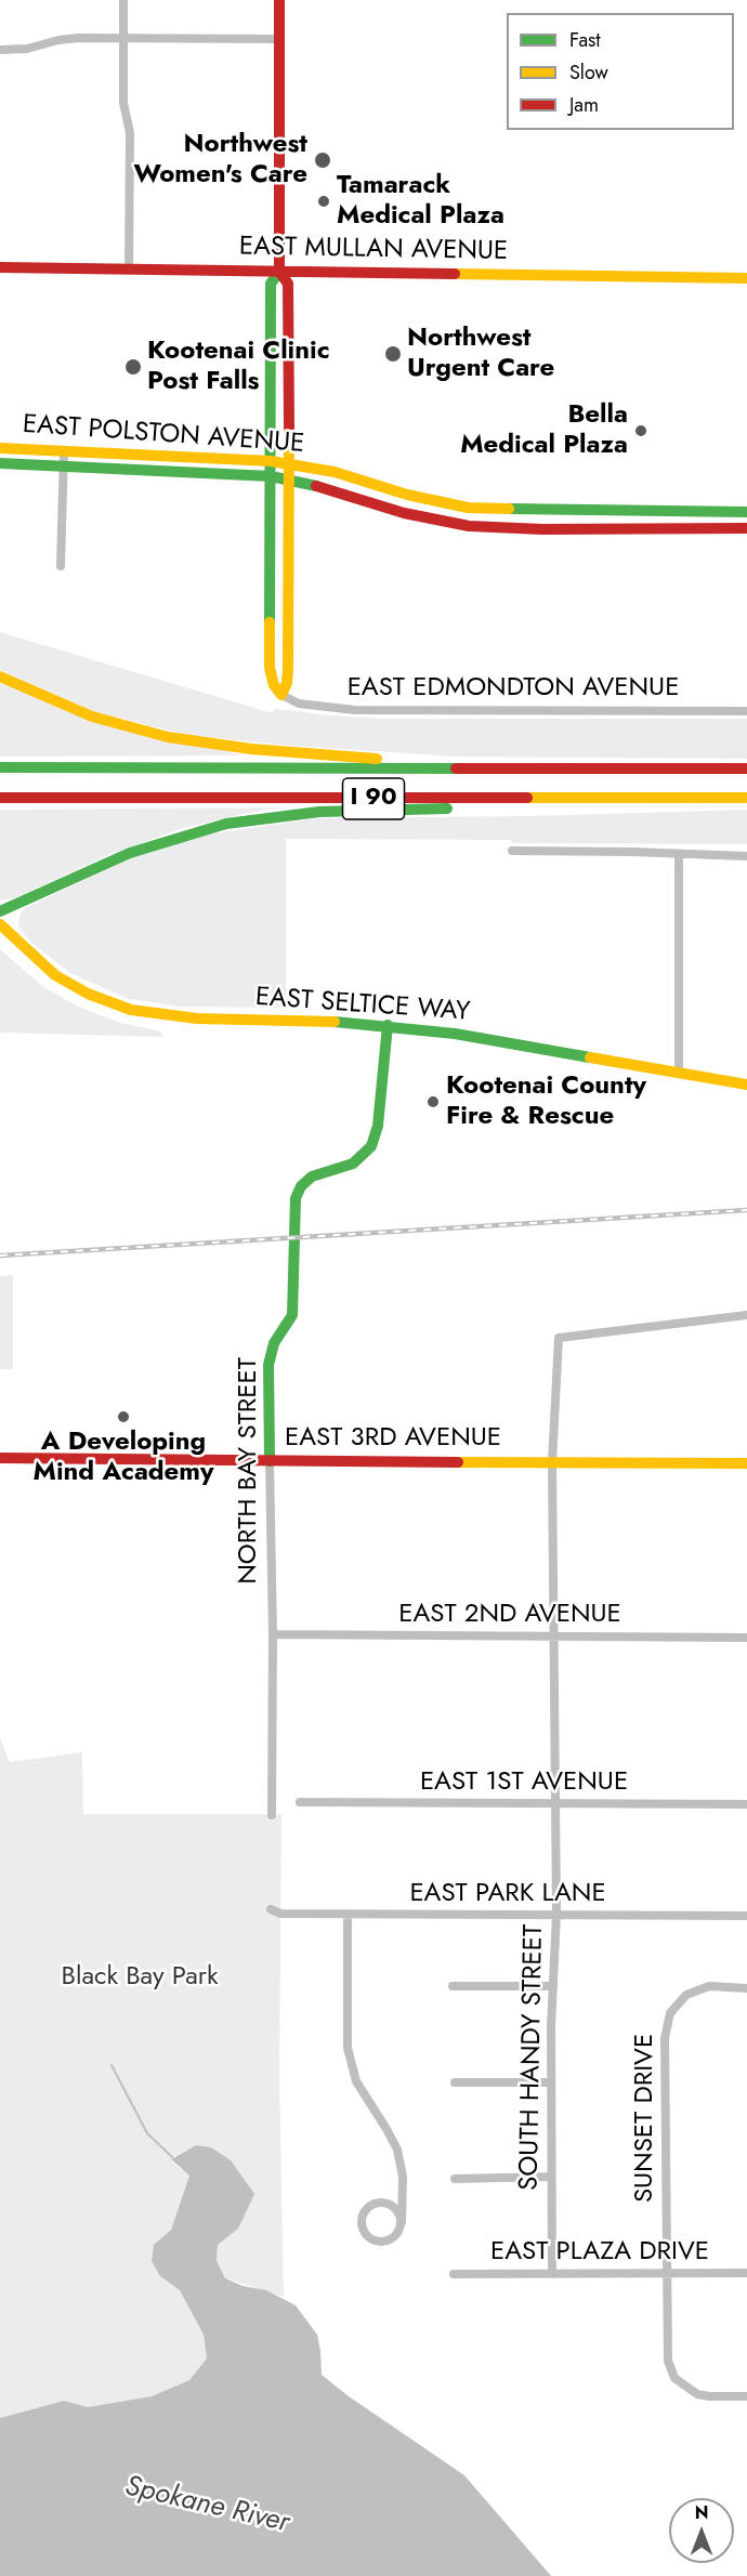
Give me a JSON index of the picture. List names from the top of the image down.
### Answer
{
  "streets": {
    "main road": [
      "EAST MULLAN AVENUE",
      "EAST POLSTON AVENUE",
      "I 90",
      "EAST SELTICE WAY",
      "EAST 3RD AVENUE",
      "NORTH BAY STREET"
    ],
    "street": [
      "EAST EDMONDTON AVENUE",
      "EAST 2ND AVENUE",
      "EAST 1ST AVENUE",
      "EAST PARK LANE",
      "SOUTH HANDY STREET",
      "SUNSET DRIVE",
      "EAST PLAZA DRIVE"
    ]
  },
  "crossings": [
    ["EAST SELTICE WAY", "NORTH BAY STREET"],
    ["EAST 3RD AVENUE", "NORTH BAY STREET"],
    ["EAST 3RD AVENUE", "SOUTH HANDY STREET"],
    ["NORTH BAY STREET", "EAST 2ND AVENUE"],
    ["EAST 2ND AVENUE", "SOUTH HANDY STREET"],
    ["EAST 1ST AVENUE", "SOUTH HANDY STREET"],
    ["EAST PARK LANE", "SOUTH HANDY STREET"],
    ["SOUTH HANDY STREET", "EAST PLAZA DRIVE"],
    ["SUNSET DRIVE", "EAST PLAZA DRIVE"]
  ],
  "water": ["Spokane River"],
  "parks": ["Black Bay Park"],
  "places": [
    "Northwest Women's Care",
    "Tamarack Medical Plaza",
    "Northwest Urgent Care",
    "Kootenai Clinic Post Falls",
    "Bella Medical Plaza",
    "Kootenai County Fire & Rescue",
    "A Developing Mind Academy"
  ],
  "legend": ["Fast", "Slow", "Jam"],
  "north": "top"
}
